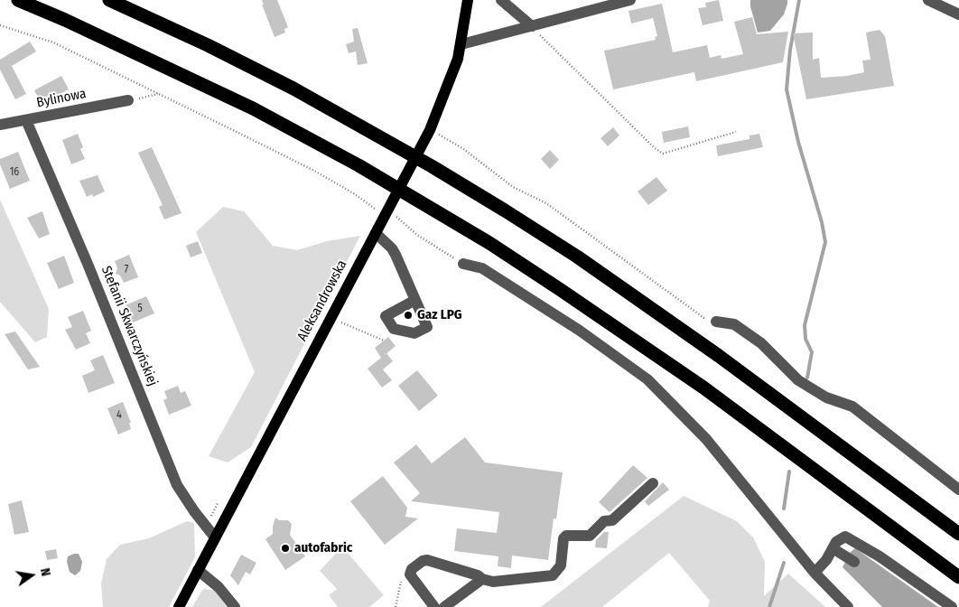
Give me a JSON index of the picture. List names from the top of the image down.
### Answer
{
  "streets": {
    "main road": ["Aleksandrowska"],
    "street": ["Bylinowa", "Stefanii Skwarczyńskiej"]
  },
  "crossings": [
    ["Bylinowa", "Stefanii Skwarczyńskiej"],
    ["Aleksandrowska", "Stefanii Skwarczyńskiej"]
  ],
  "places": ["Gaz LPG", "autofabric"],
  "house_numbers": [
    "16",
    "7",
    "5",
    "4"
  ],
  "north": "right"
}
